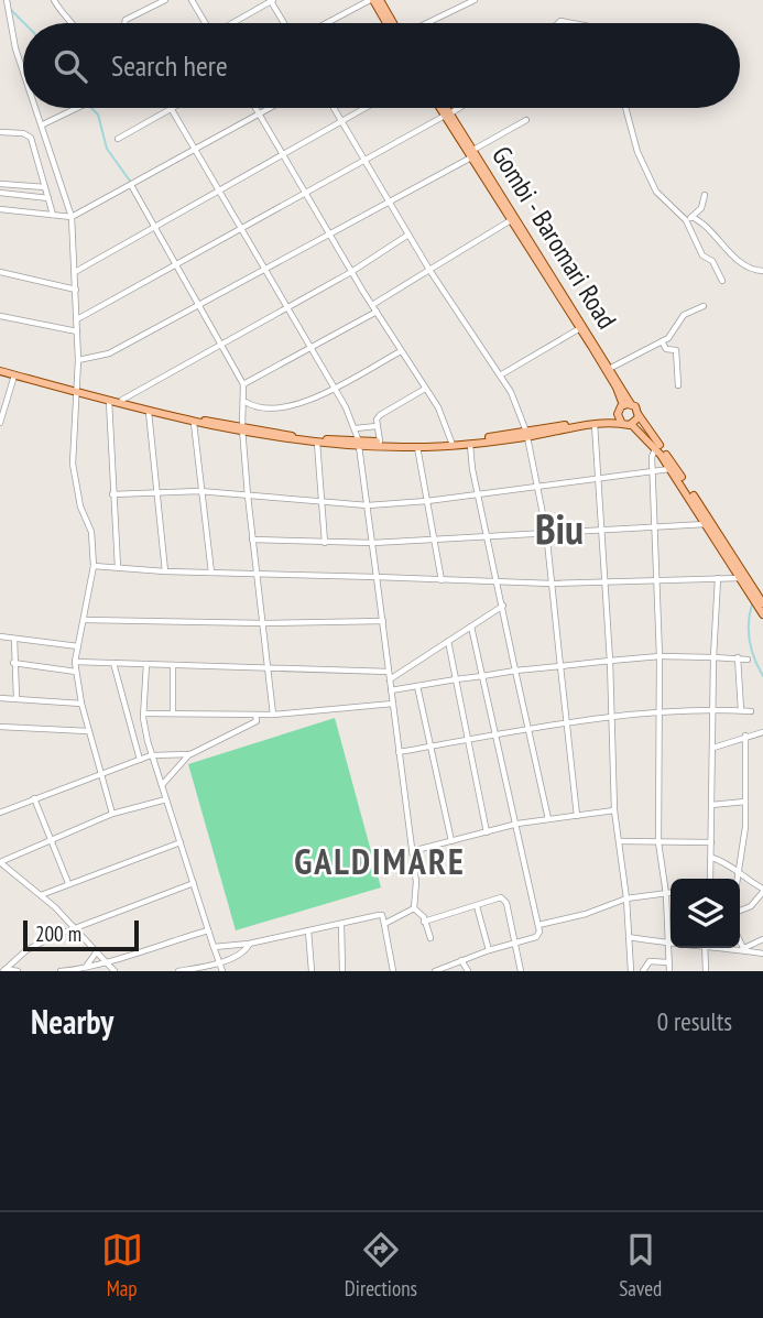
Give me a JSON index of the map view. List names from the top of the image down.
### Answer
{
  "streets": {
    "main road": ["Gombi - Baromari Road"]
  },
  "districts": ["Biu", "GALDIMARE"],
  "scale_bar": "200 m",
  "page": {
    "search": "Search here",
    "scale": "200 m",
    "heading": ["Nearby", "0 results"],
    "nav": ["Map", "Directions", "Saved"]
  }
}
